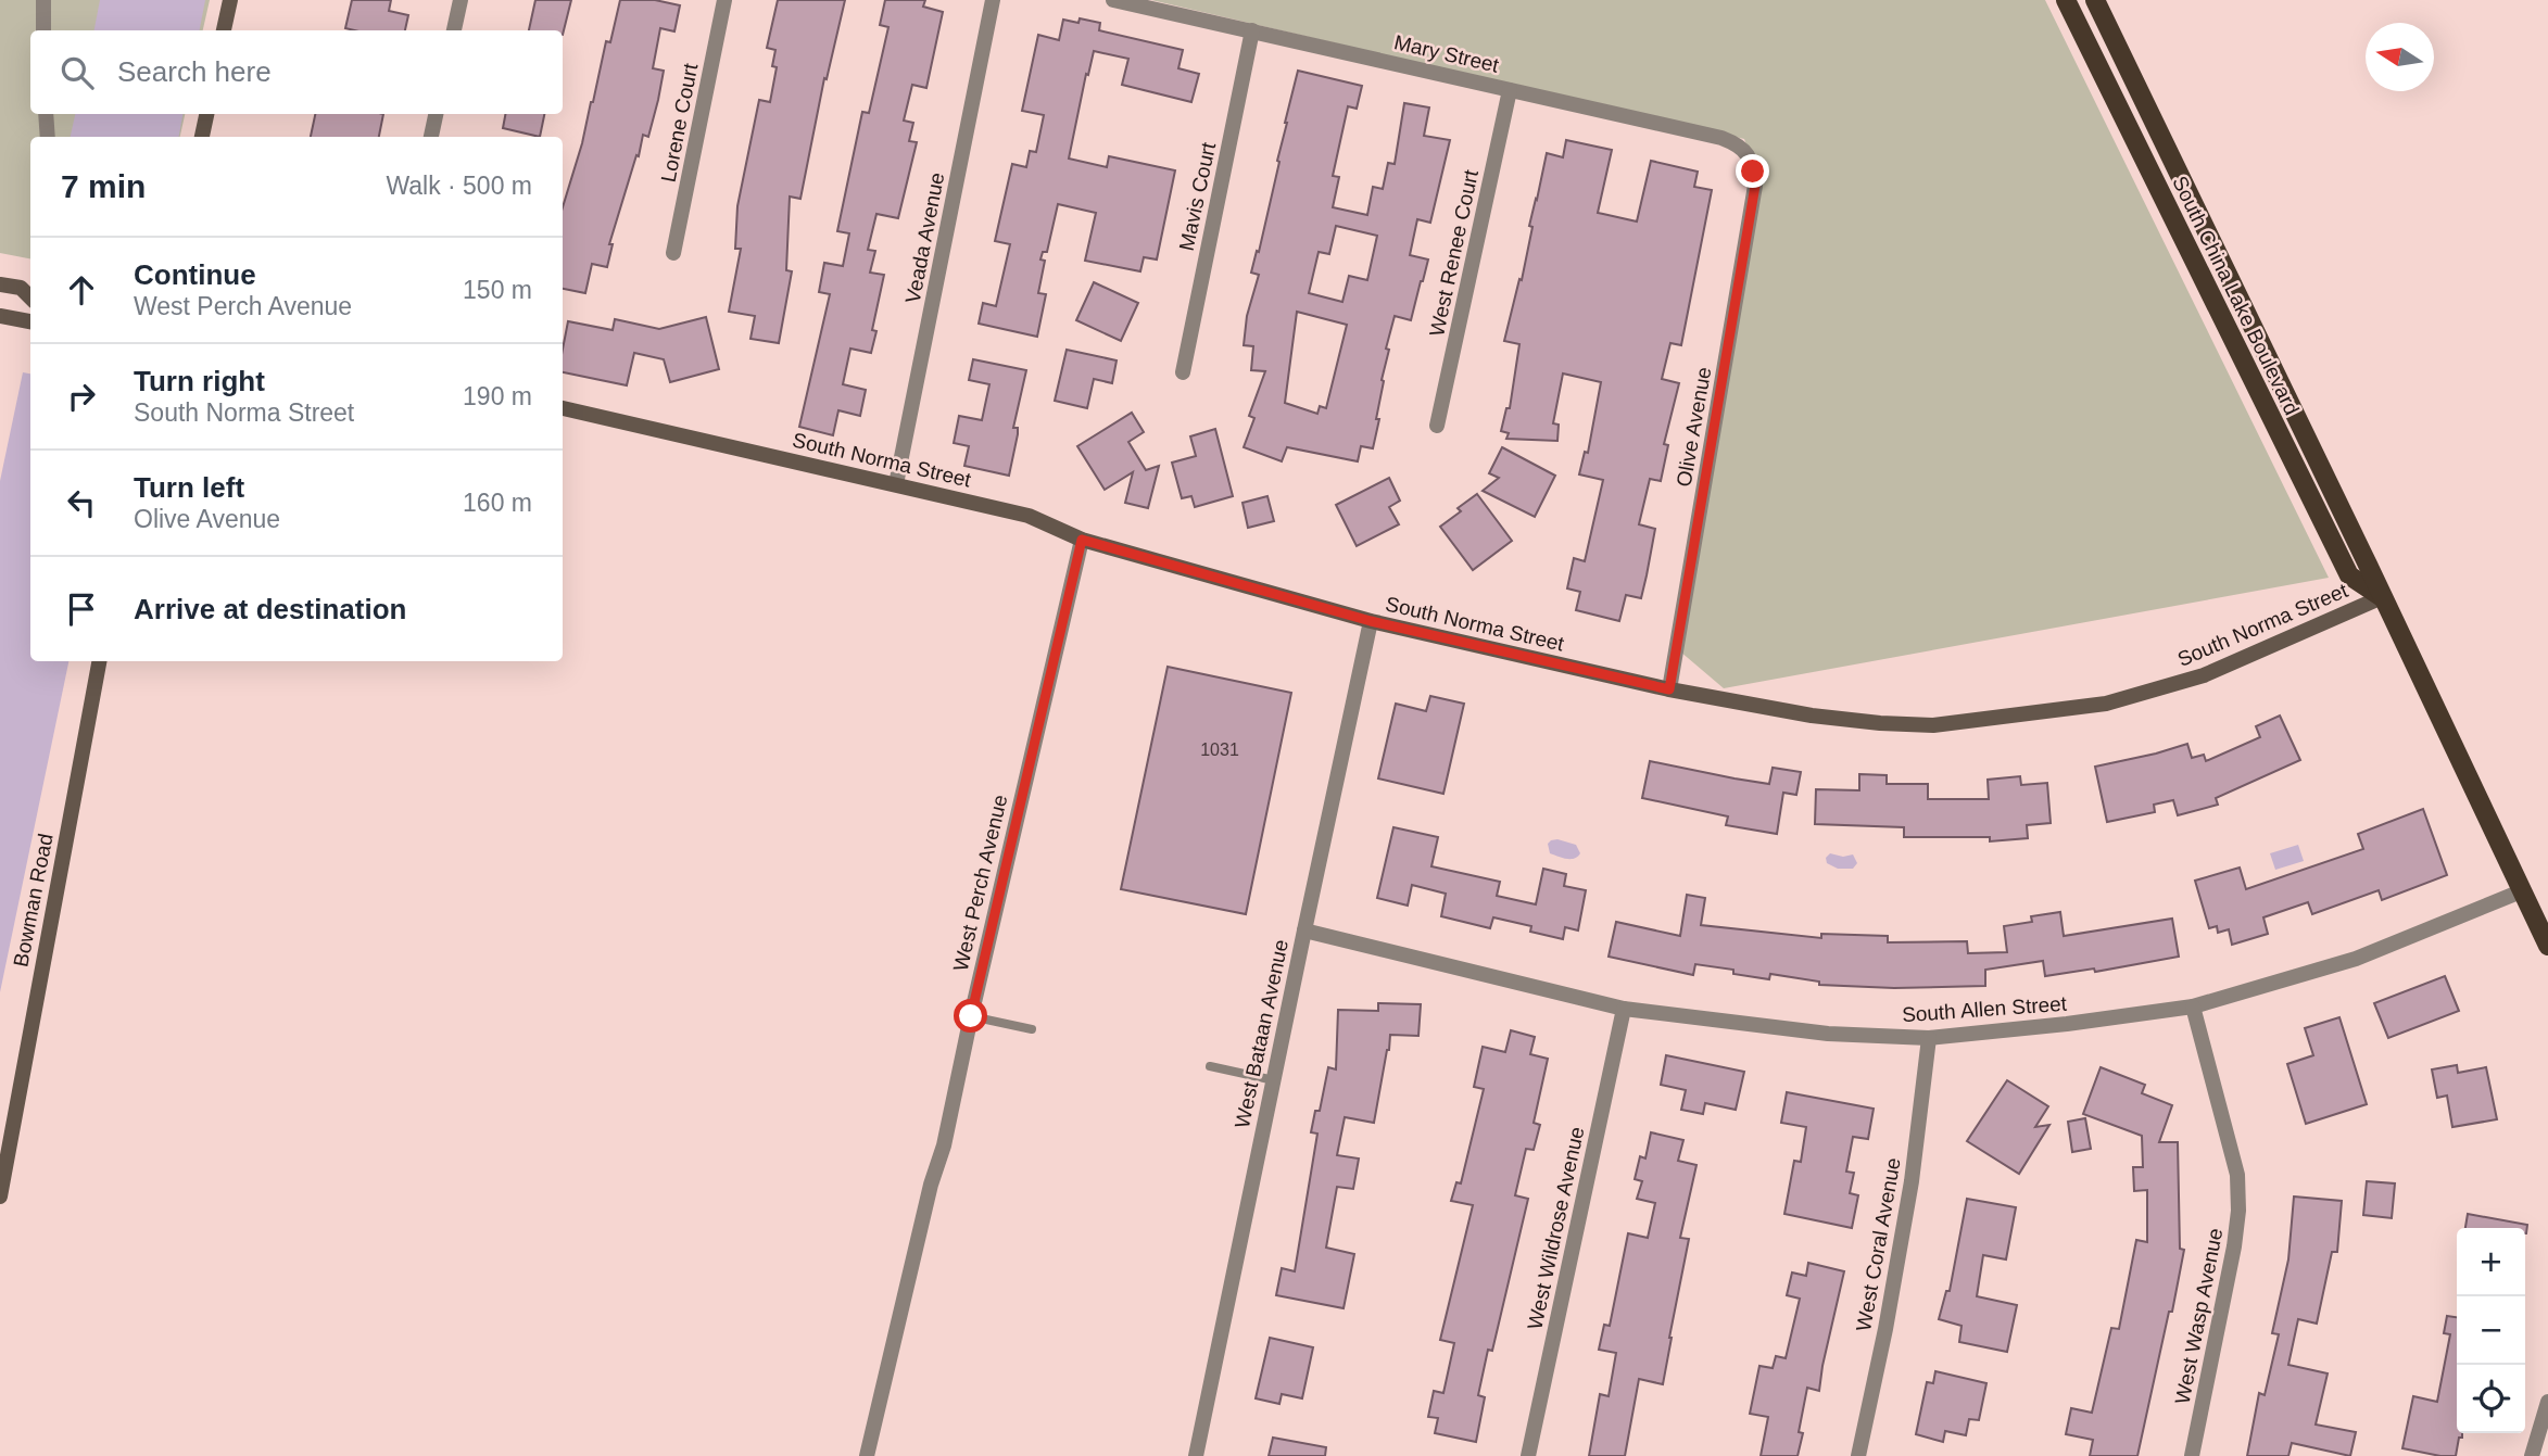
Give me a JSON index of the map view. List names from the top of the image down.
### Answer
{
  "streets": {
    "main road": ["South China Lake Boulevard"],
    "street": [
      "Mary Street",
      "Lorene Court",
      "Mavis Court",
      "Veada Avenue",
      "West Renee Court",
      "Olive Avenue",
      "South Norma Street",
      "West Perch Avenue",
      "Bowman Road",
      "South Allen Street",
      "West Bataan Avenue",
      "West Wildrose Avenue",
      "West Coral Avenue",
      "West Wasp Avenue"
    ]
  },
  "crossings": [
    ["Mary Street", "Mavis Court"],
    ["Mary Street", "West Renee Court"],
    ["Mary Street", "Olive Avenue"],
    ["Veada Avenue", "South Norma Street"],
    ["South China Lake Boulevard", "South Norma Street"],
    ["South China Lake Boulevard", "South Allen Street"],
    ["Olive Avenue", "South Norma Street"],
    ["South Norma Street", "West Perch Avenue"],
    ["South Norma Street", "West Bataan Avenue"],
    ["South Allen Street", "West Bataan Avenue"],
    ["South Allen Street", "West Wildrose Avenue"],
    ["South Allen Street", "West Coral Avenue"],
    ["South Allen Street", "West Wasp Avenue"]
  ],
  "house_numbers": ["1031"],
  "north": "left",
  "page": {
    "search": "Search here",
    "heading": ["7 min", "Walk · 500 m"],
    "list": [
      ["Continue", "West Perch Avenue", "150 m"],
      ["Turn right", "South Norma Street", "190 m"],
      ["Turn left", "Olive Avenue", "160 m"],
      "Arrive at destination"
    ],
    "map_buttons": ["+", "−"]
  }
}
